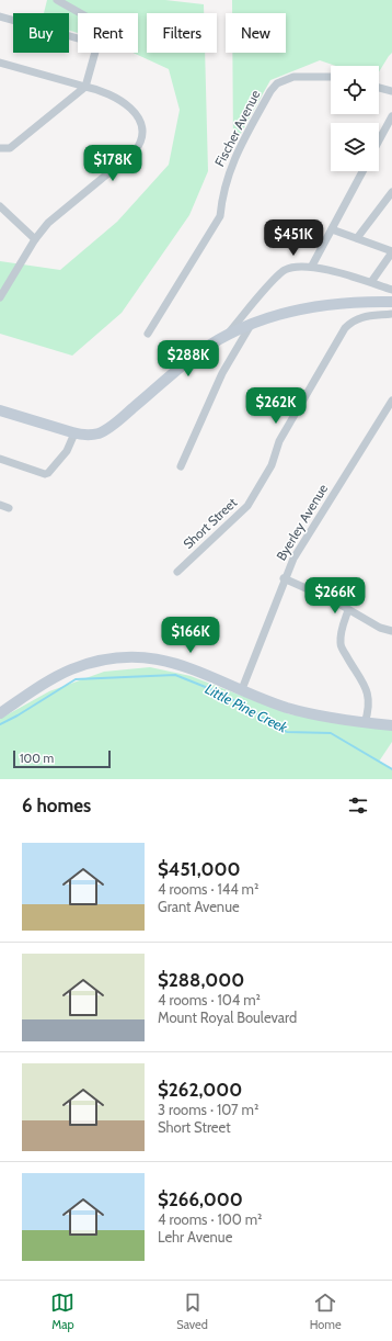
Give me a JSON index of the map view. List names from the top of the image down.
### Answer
{
  "streets": {
    "street": ["Fischer Avenue", "Byerley Avenue", "Short Street"]
  },
  "water": ["Little Pine Creek"],
  "scale_bar": "100 m",
  "page": {
    "chip": [
      "Buy",
      "Rent",
      "Filters",
      "New"
    ],
    "price": [
      "$178K",
      "$451K",
      "$288K",
      "$262K",
      "$266K",
      "$166K"
    ],
    "scale": "100 m",
    "heading": "6 homes",
    "list": [
      {
        "name": "$451,000",
        "note": "4 rooms · 144 m² · Grant Avenue"
      },
      {
        "name": "$288,000",
        "note": "4 rooms · 104 m² · Mount Royal Boulevard"
      },
      {
        "name": "$262,000",
        "note": "3 rooms · 107 m² · Short Street"
      },
      {
        "name": "$266,000",
        "note": "4 rooms · 100 m² · Lehr Avenue"
      }
    ],
    "tabs": ["Map", "Saved", "Home"]
  }
}
